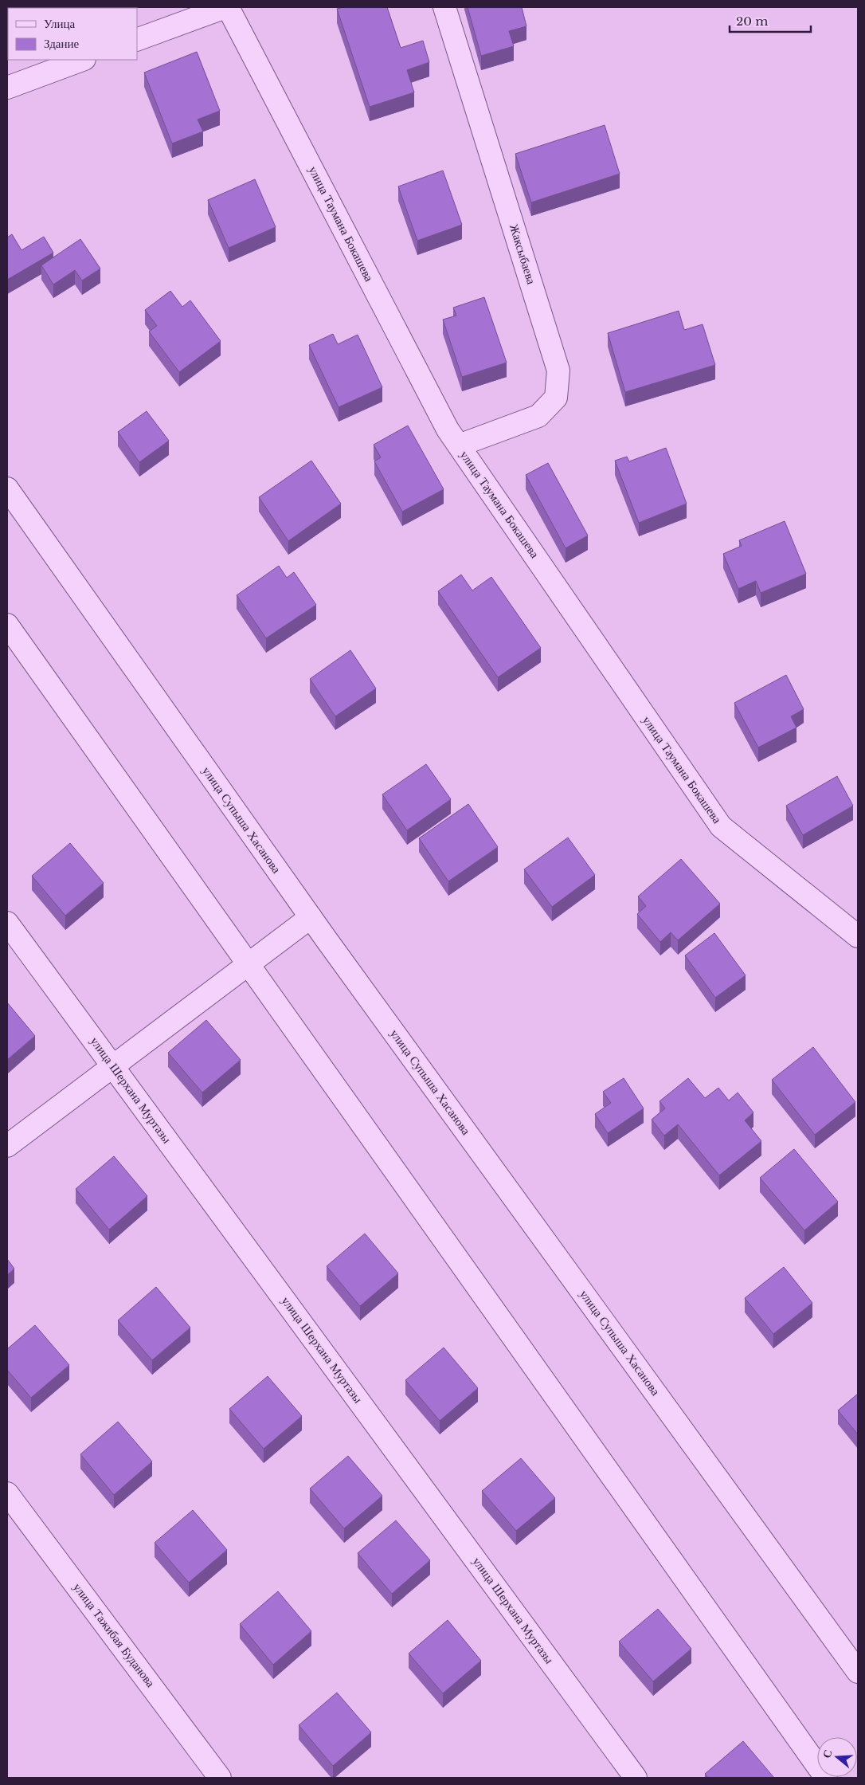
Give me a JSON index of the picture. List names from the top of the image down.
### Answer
{
  "streets": {
    "street": [
      "улица Таумана Бокашева",
      "Жаксыбаева",
      "улица Супыша Хасанова",
      "улица Шерхана Муртазы",
      "улица Тажибая Буданова"
    ]
  },
  "crossings": [
    ["улица Таумана Бокашева", "Жаксыбаева"]
  ],
  "legend": ["Улица", "Здание"],
  "scale_bar": "20 m",
  "north": "left"
}
